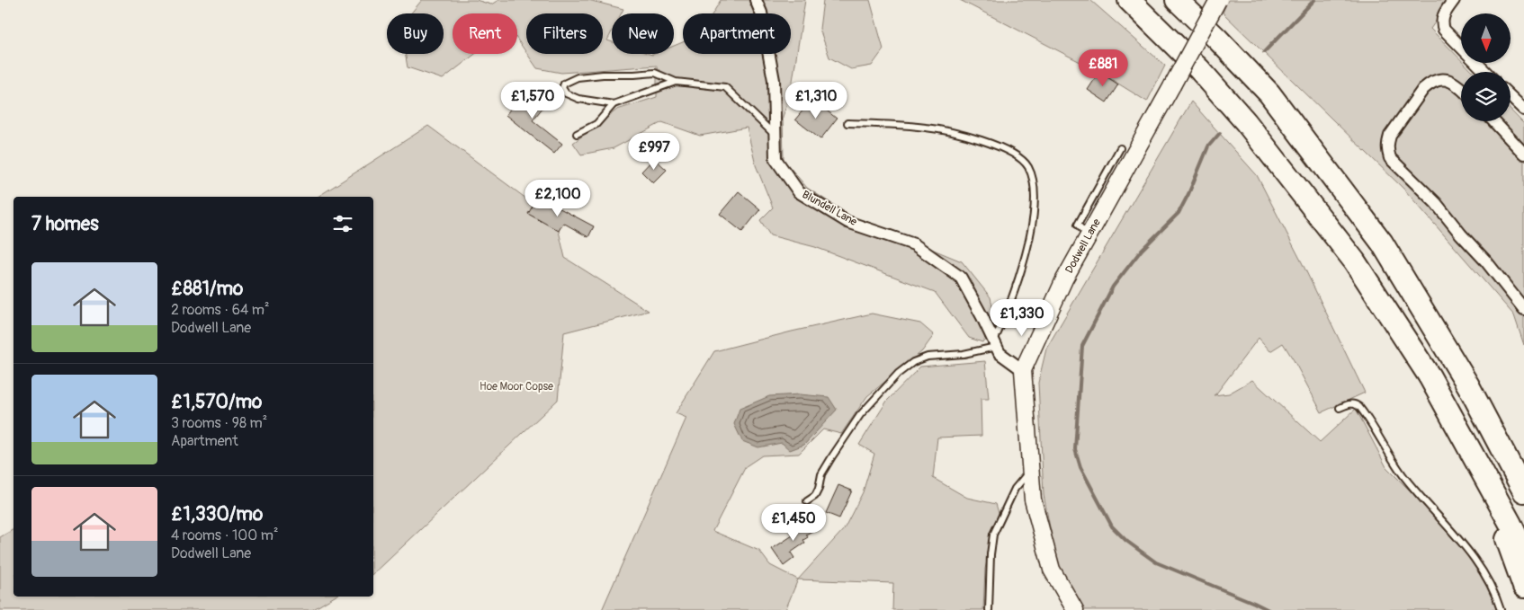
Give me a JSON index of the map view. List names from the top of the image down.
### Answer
{
  "streets": {
    "street": ["Blundell Lane", "Dodwell Lane"]
  },
  "crossings": [
    ["Blundell Lane", "Dodwell Lane"]
  ],
  "parks": ["Hoe Moor Copse"],
  "north": "bottom",
  "page": {
    "chip": [
      "Buy",
      "Rent",
      "Filters",
      "New",
      "Apartment"
    ],
    "price": [
      "£881",
      "£1,570",
      "£1,310",
      "£997",
      "£2,100",
      "£1,330",
      "£1,450"
    ],
    "heading": "7 homes",
    "list": [
      {
        "name": "£881/mo",
        "note": "2 rooms · 64 m² · Dodwell Lane"
      },
      {
        "name": "£1,570/mo",
        "note": "3 rooms · 98 m² · Apartment"
      },
      {
        "name": "£1,330/mo",
        "note": "4 rooms · 100 m² · Dodwell Lane"
      }
    ]
  }
}
